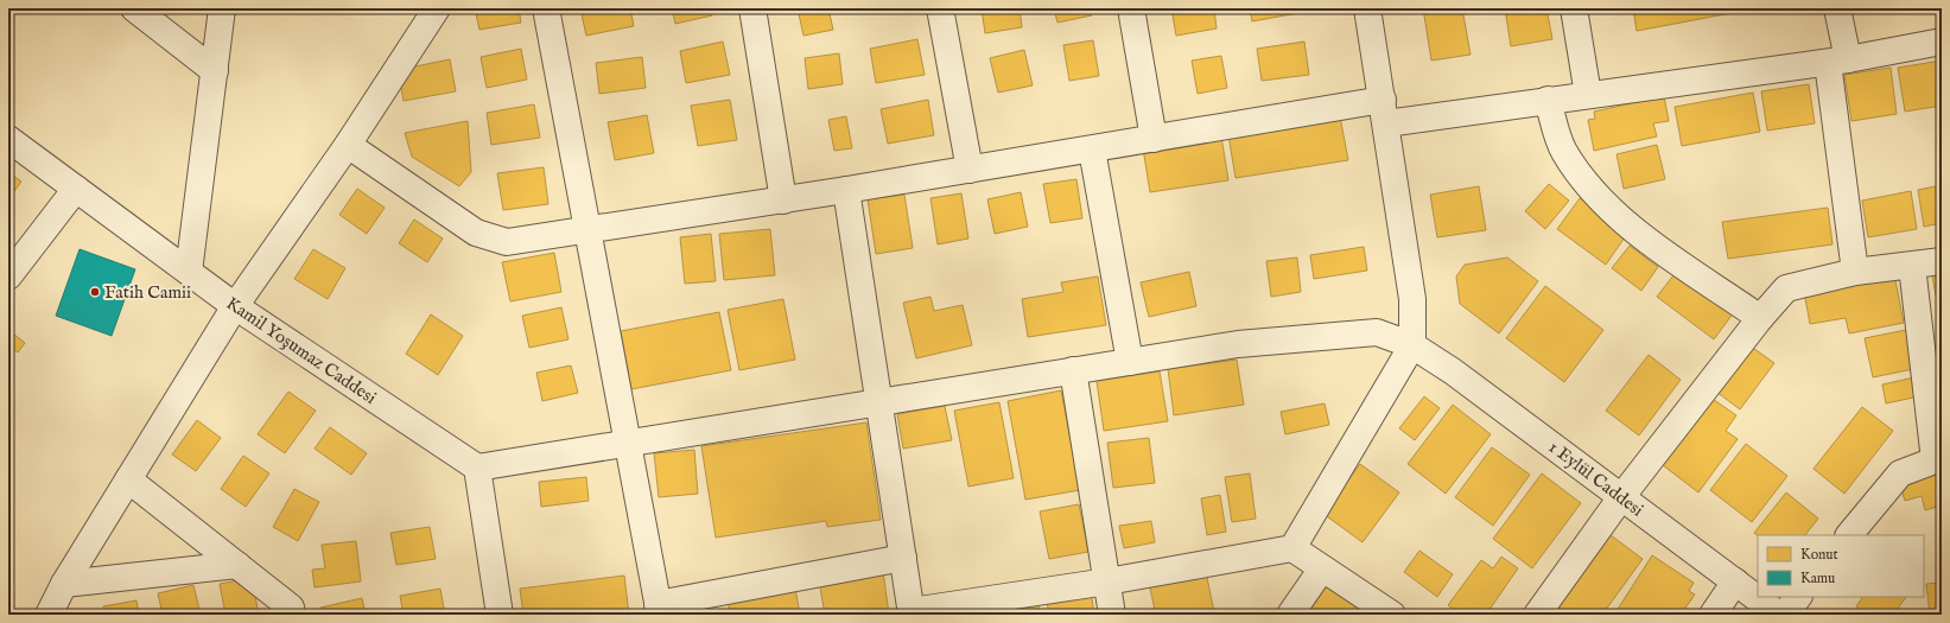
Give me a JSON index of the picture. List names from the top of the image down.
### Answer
{
  "streets": {
    "street": ["Kamil Yoşumaz Caddesi", "1 Eylül Caddesi"]
  },
  "crossings": [
    ["Kamil Yoşumaz Caddesi", "1 Eylül Caddesi"]
  ],
  "places": ["Fatih Camii"],
  "legend": ["Konut", "Kamu"]
}
